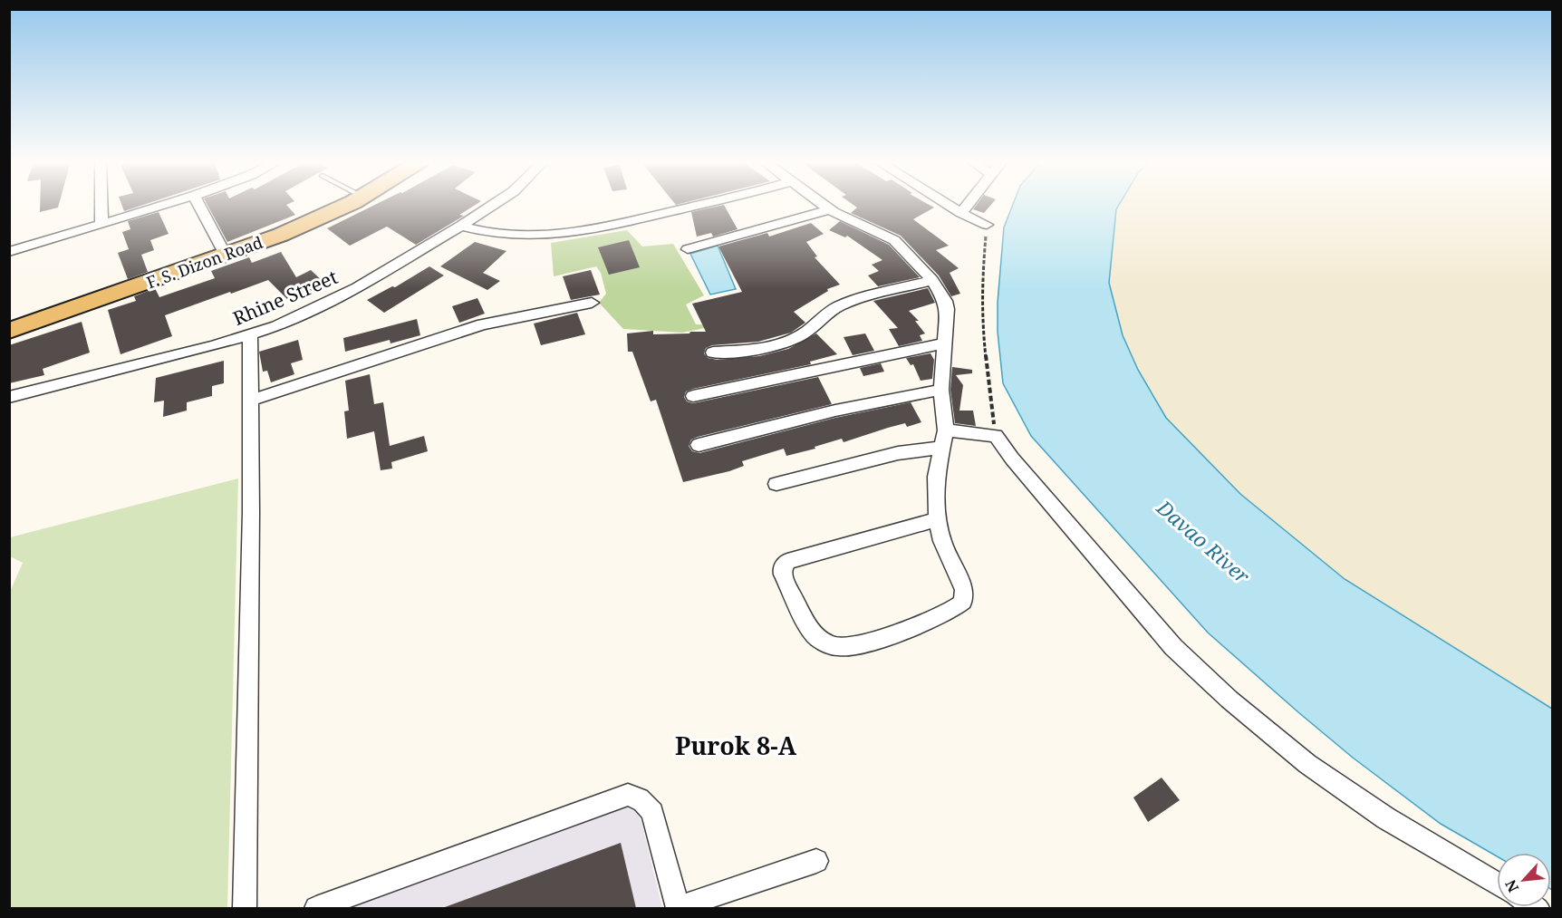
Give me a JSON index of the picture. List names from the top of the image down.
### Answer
{
  "streets": {
    "main road": ["F. S. Dizon Road"],
    "street": ["Rhine Street"]
  },
  "districts": ["Purok 8-A"],
  "water": ["Davao River"],
  "north": "bottom left"
}
